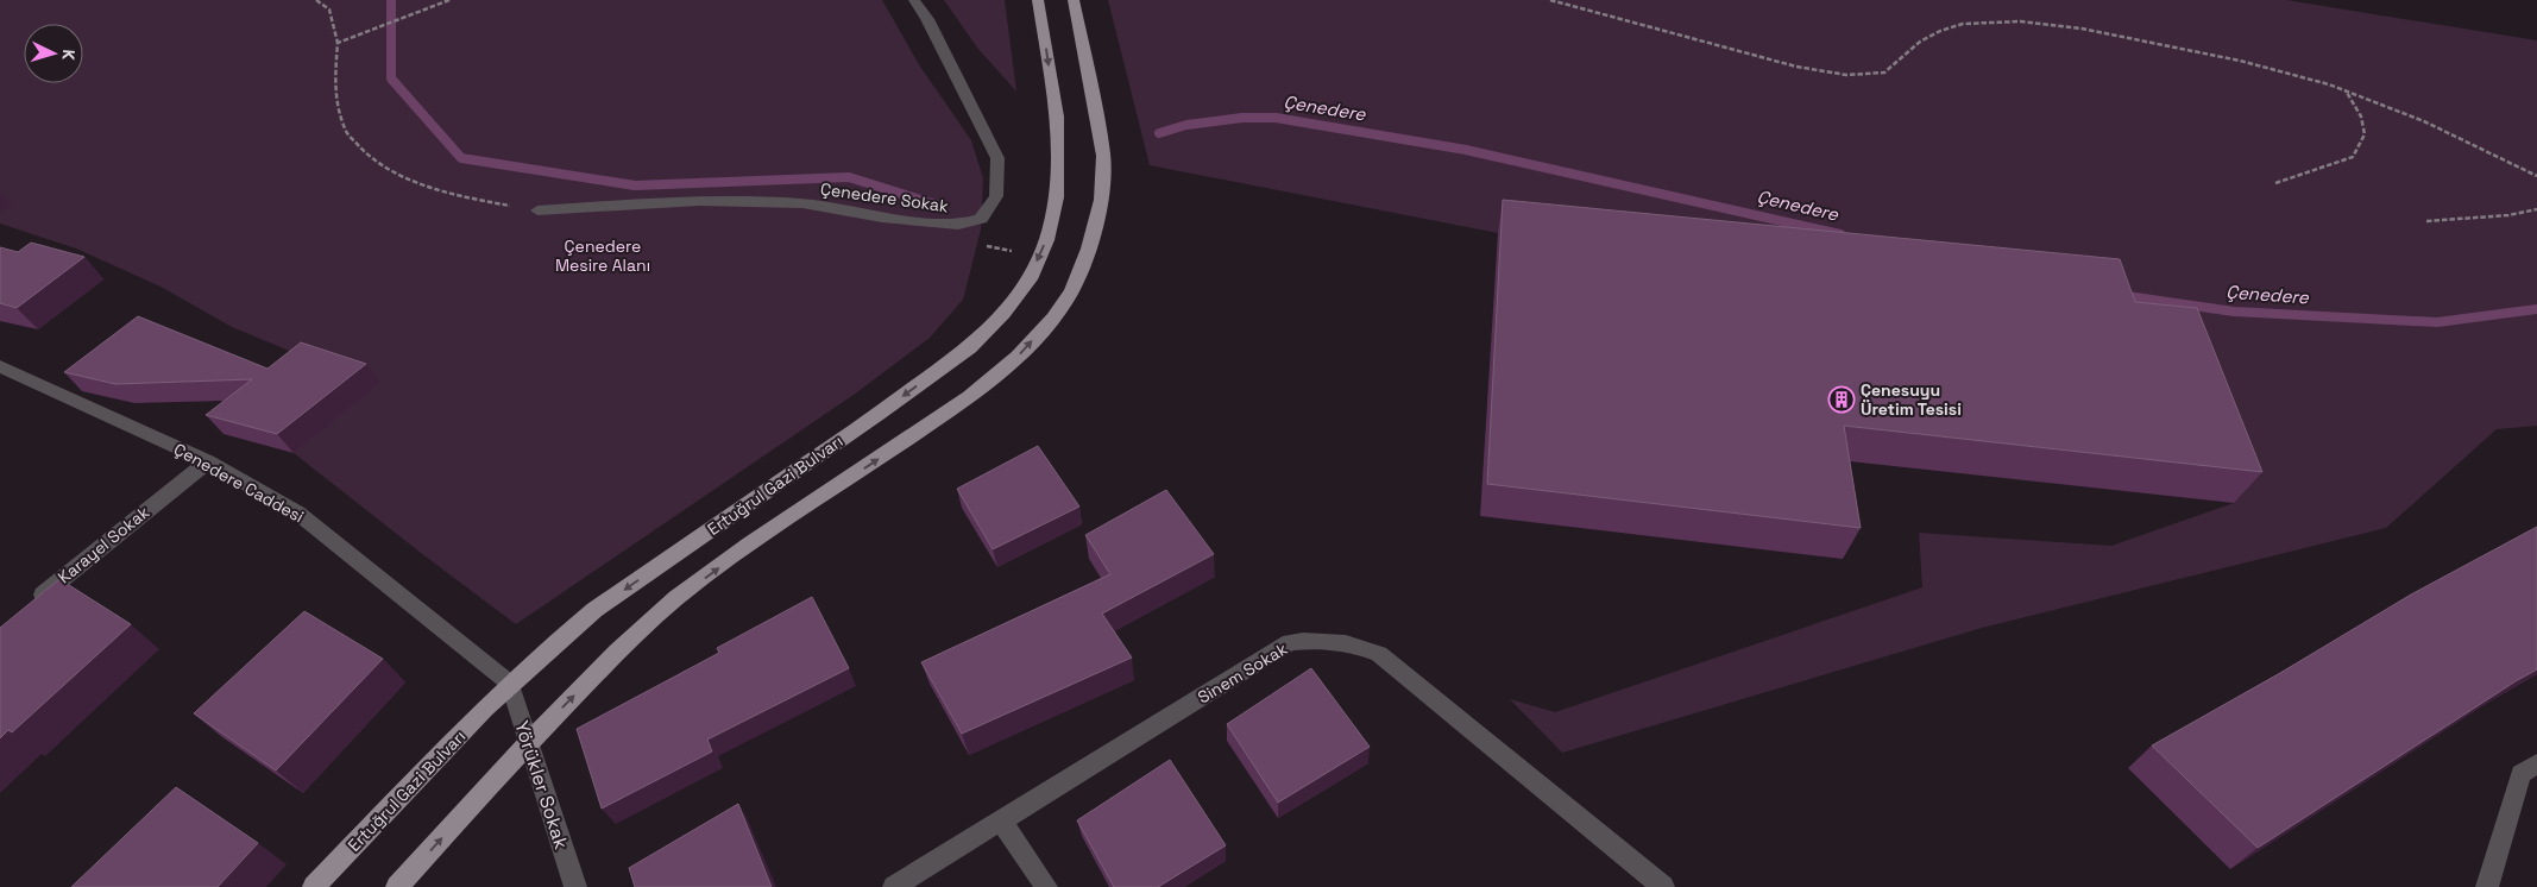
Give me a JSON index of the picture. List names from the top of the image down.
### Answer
{
  "streets": {
    "main road": ["Ertuğrul Gazi Bulvarı"],
    "street": [
      "Çenedere Sokak",
      "Çenedere Caddesi",
      "Karayel Sokak",
      "Sinem Sokak",
      "Yörükler Sokak"
    ]
  },
  "crossings": [
    ["Çenedere Caddesi", "Ertuğrul Gazi Bulvarı"],
    ["Çenedere Caddesi", "Karayel Sokak"],
    ["Çenedere Caddesi", "Yörükler Sokak"],
    ["Ertuğrul Gazi Bulvarı", "Yörükler Sokak"]
  ],
  "water": ["Çenedere"],
  "parks": ["Çenedere Mesire Alanı"],
  "places": {
    "building": ["Çenesuyu Üretim Tesisi"]
  },
  "north": "right"
}
